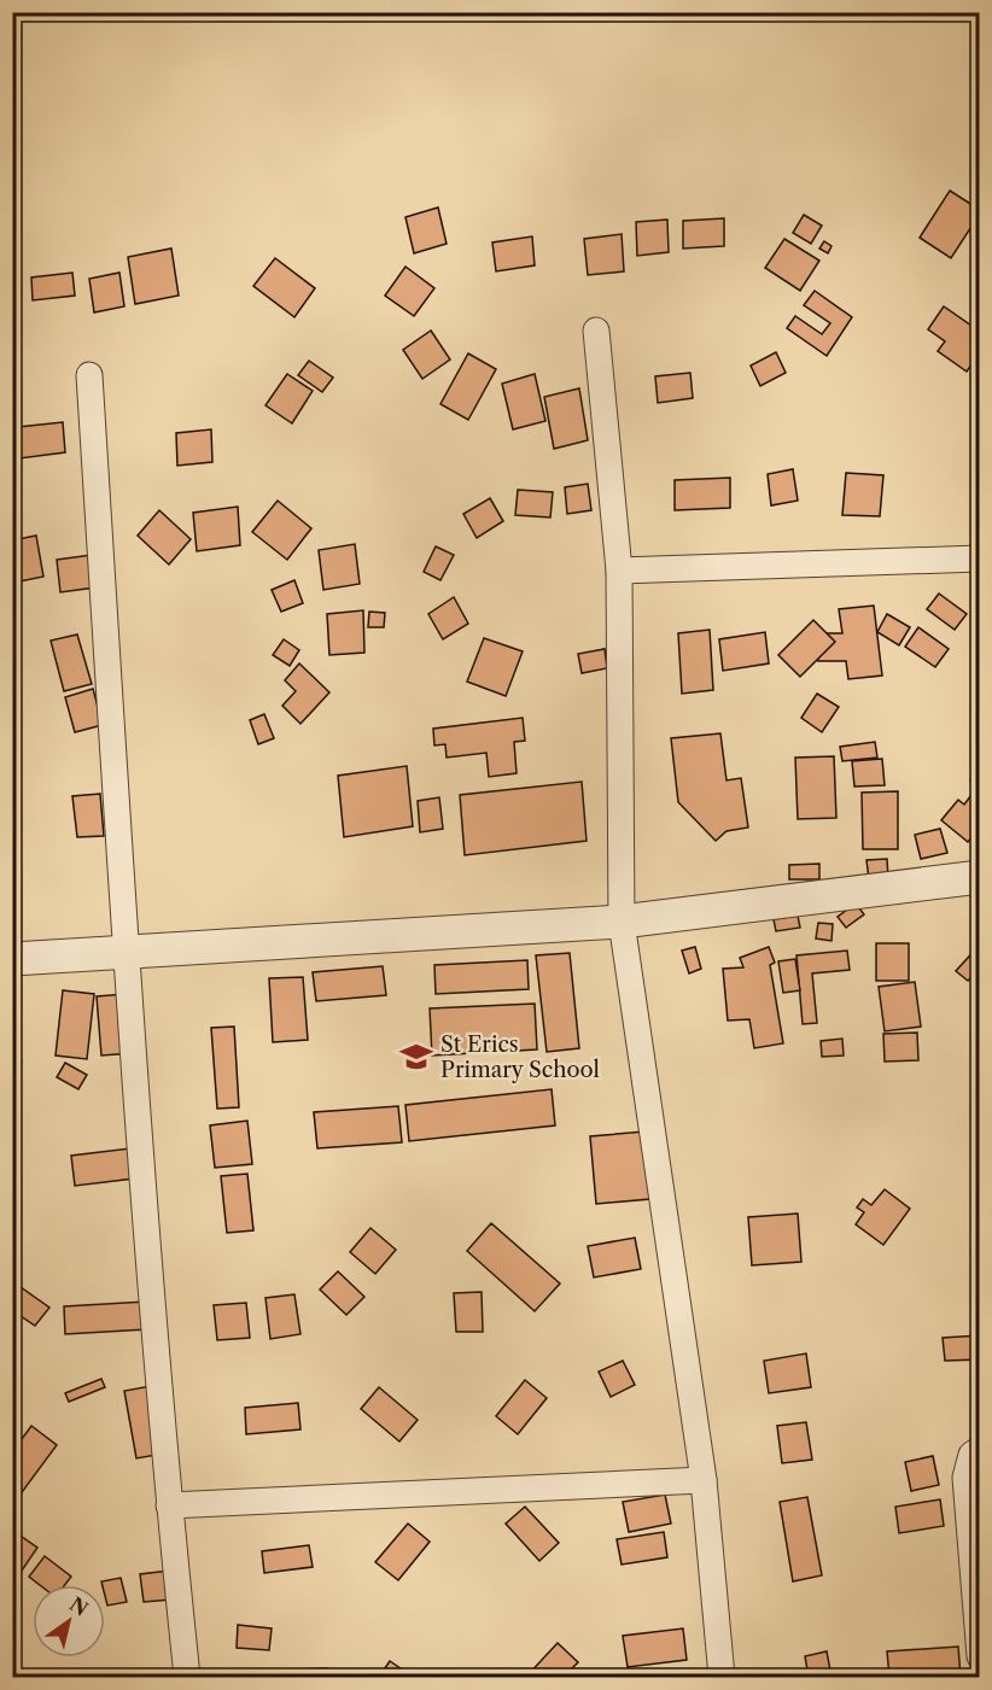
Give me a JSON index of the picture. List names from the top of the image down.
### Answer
{
  "places": {
    "school or university": ["St Erics Primary School"]
  },
  "north": "top right"
}
